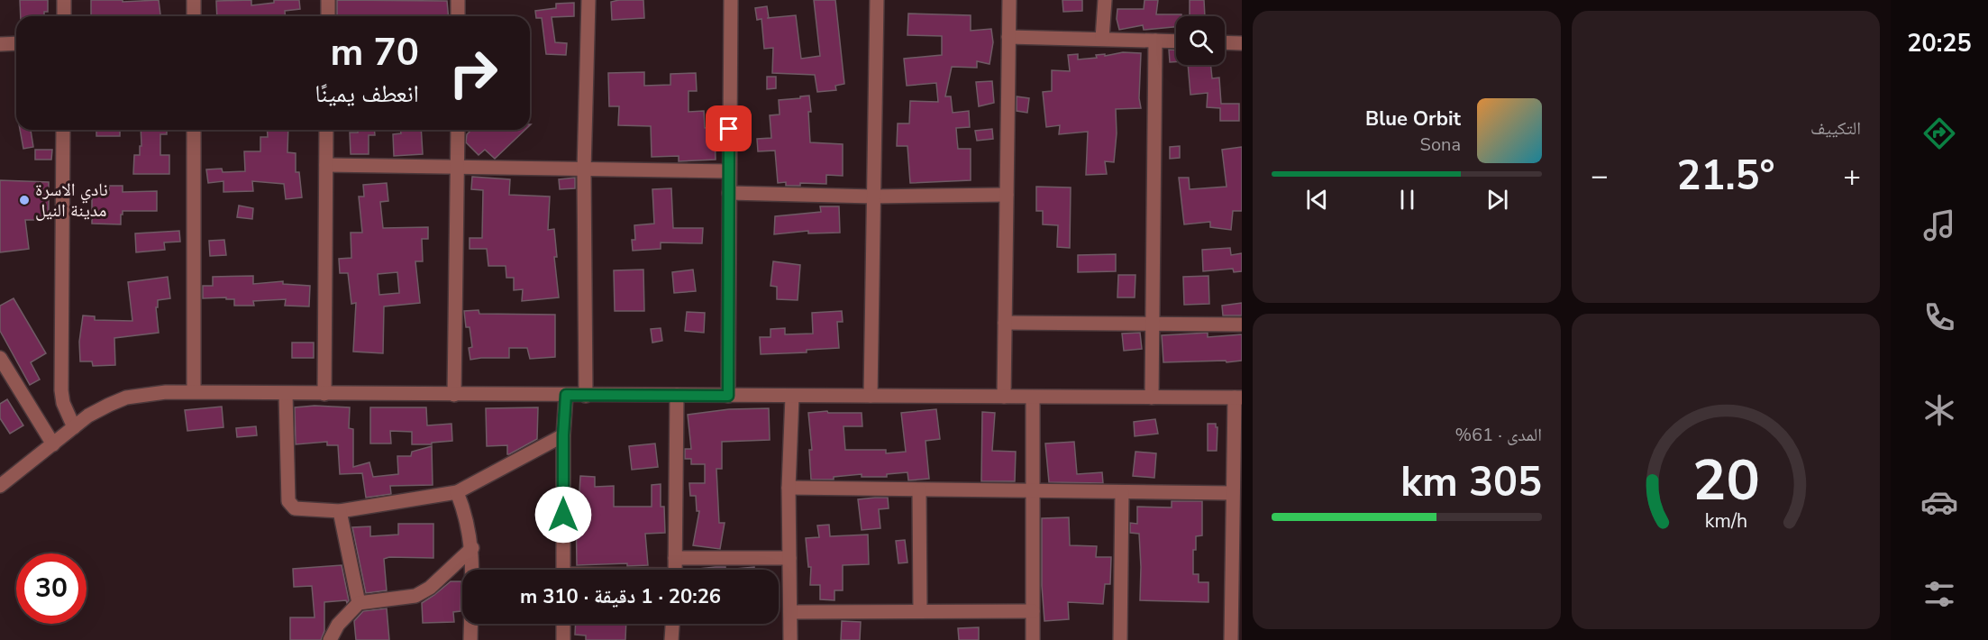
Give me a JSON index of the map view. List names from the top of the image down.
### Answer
{
  "places": ["نادي الاسرة مدينة النيل"],
  "page": {
    "tabs": "20:25",
    "tile": [
      "التكييف",
      ["المدى · 61%", "305 km"]
    ],
    "turn": ["70 m", "انعطف يمينًا"],
    "song": ["Blue Orbit", "Sona"],
    "heat": ["−", "21.5°", "+"],
    "limit": "30",
    "trip": "20:26 · 1 دقيقة · 310 m",
    "gauge": ["20", "km/h"]
  }
}
